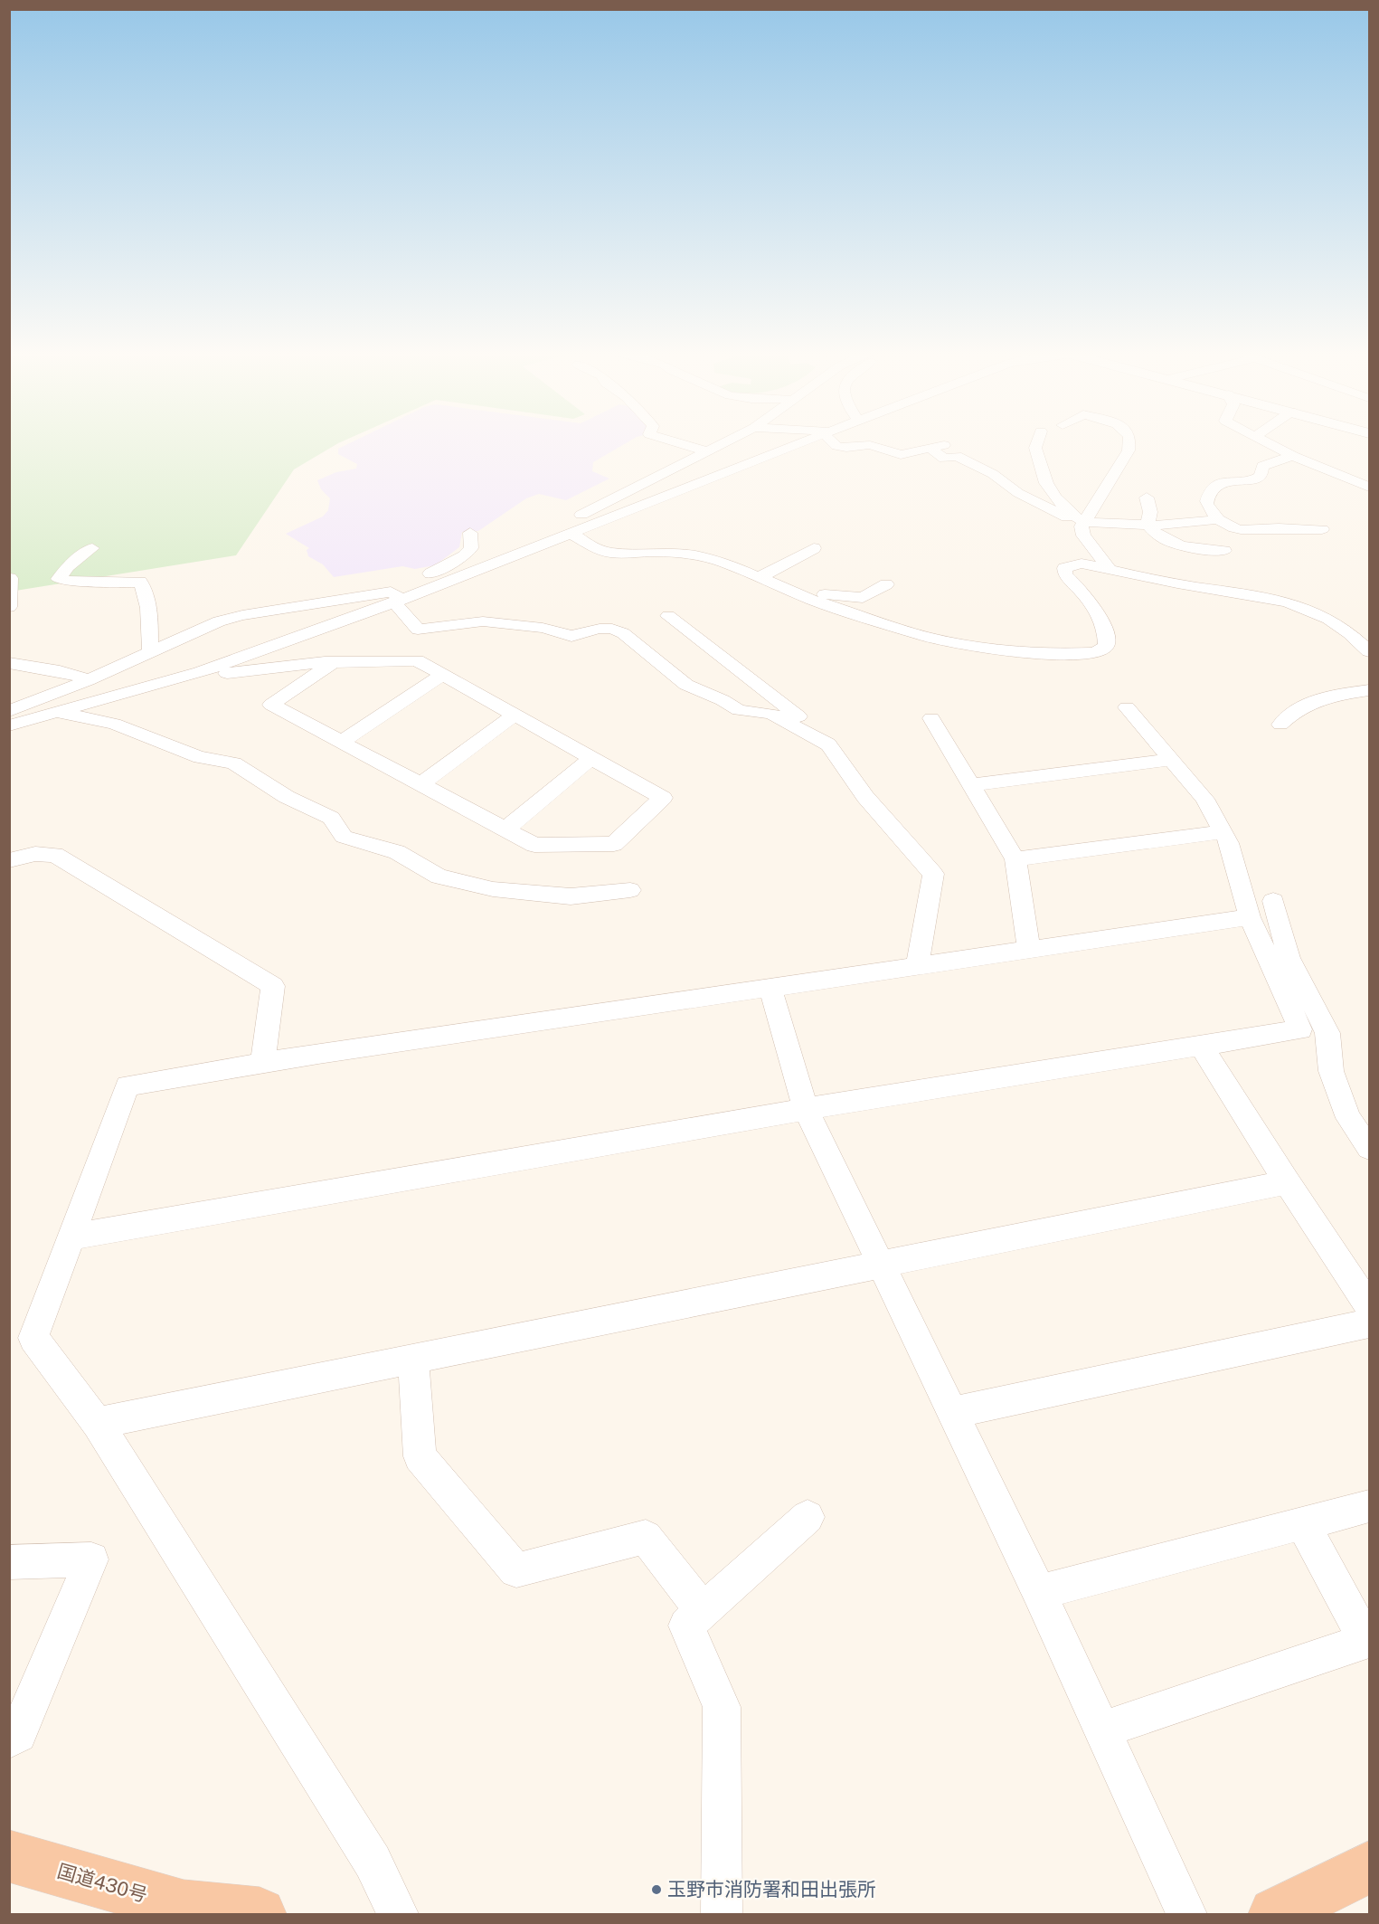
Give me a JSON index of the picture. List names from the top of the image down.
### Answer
{
  "streets": {
    "highway": ["国道430号"]
  },
  "places": ["玉野市消防署和田出張所"]
}
